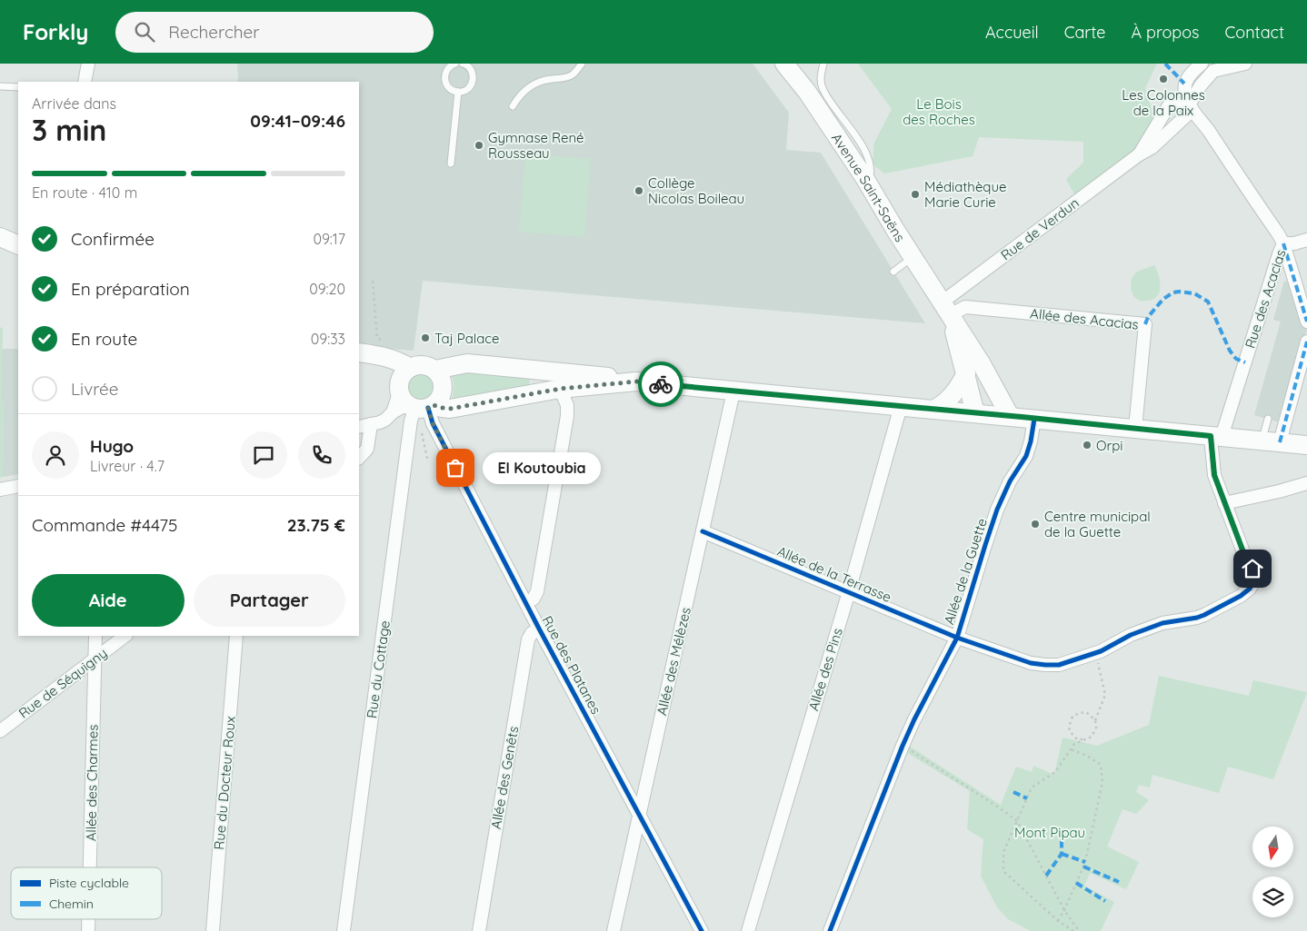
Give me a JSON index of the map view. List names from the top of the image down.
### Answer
{
  "streets": {
    "main road": ["Avenue Saint-Saëns"],
    "street": [
      "Rue de Verdun",
      "Rue des Acacias",
      "Allée des Acacias",
      "Allée de la Guette",
      "Allée de la Terrasse",
      "Allée des Mélèzes",
      "Rue des Platanes",
      "Rue du Cottage",
      "Allée des Pins",
      "Rue de Séquigny",
      "Allée des Genêts",
      "Allée des Charmes",
      "Rue du Docteur Roux"
    ]
  },
  "crossings": [
    ["Avenue Saint-Saëns", "Rue de Verdun"],
    ["Avenue Saint-Saëns", "Allée des Acacias"],
    ["Rue de Verdun", "Rue des Acacias"],
    ["Rue de Verdun", "Allée des Acacias"],
    ["Rue des Acacias", "Allée de la Terrasse"],
    ["Allée de la Guette", "Allée de la Terrasse"],
    ["Allée de la Terrasse", "Allée des Mélèzes"],
    ["Allée de la Terrasse", "Allée des Pins"],
    ["Allée des Mélèzes", "Rue des Platanes"],
    ["Rue des Platanes", "Rue du Cottage"],
    ["Rue des Platanes", "Allée des Genêts"],
    ["Rue de Séquigny", "Allée des Charmes"]
  ],
  "parks": ["Le Bois des Roches", "Mont Pipau"],
  "places": [
    "Les Colonnes de la Paix",
    "Gymnase René Rousseau",
    "Collège Nicolas Boileau",
    "Médiathèque Marie Curie",
    "Taj Palace",
    "Orpi",
    "El Koutoubia",
    "Centre municipal de la Guette"
  ],
  "legend": ["Piste cyclable", "Chemin"],
  "north": "bottom",
  "page": {
    "header": "Forkly",
    "search": "Rechercher",
    "nav": [
      "Accueil",
      "Carte",
      "À propos",
      "Contact"
    ],
    "heading": ["3 min", "Arrivée dans", "09:41–09:46"],
    "panel": [
      "Hugo",
      "Livreur · 4.7",
      "Commande #4475",
      "23.75 €"
    ],
    "bar": "En route · 410 m",
    "list": [
      ["Confirmée", "09:17"],
      ["En préparation", "09:20"],
      ["En route", "09:33"],
      "Livrée"
    ],
    "bubble": "El Koutoubia",
    "buttons": ["Aide", "Partager"]
  }
}
